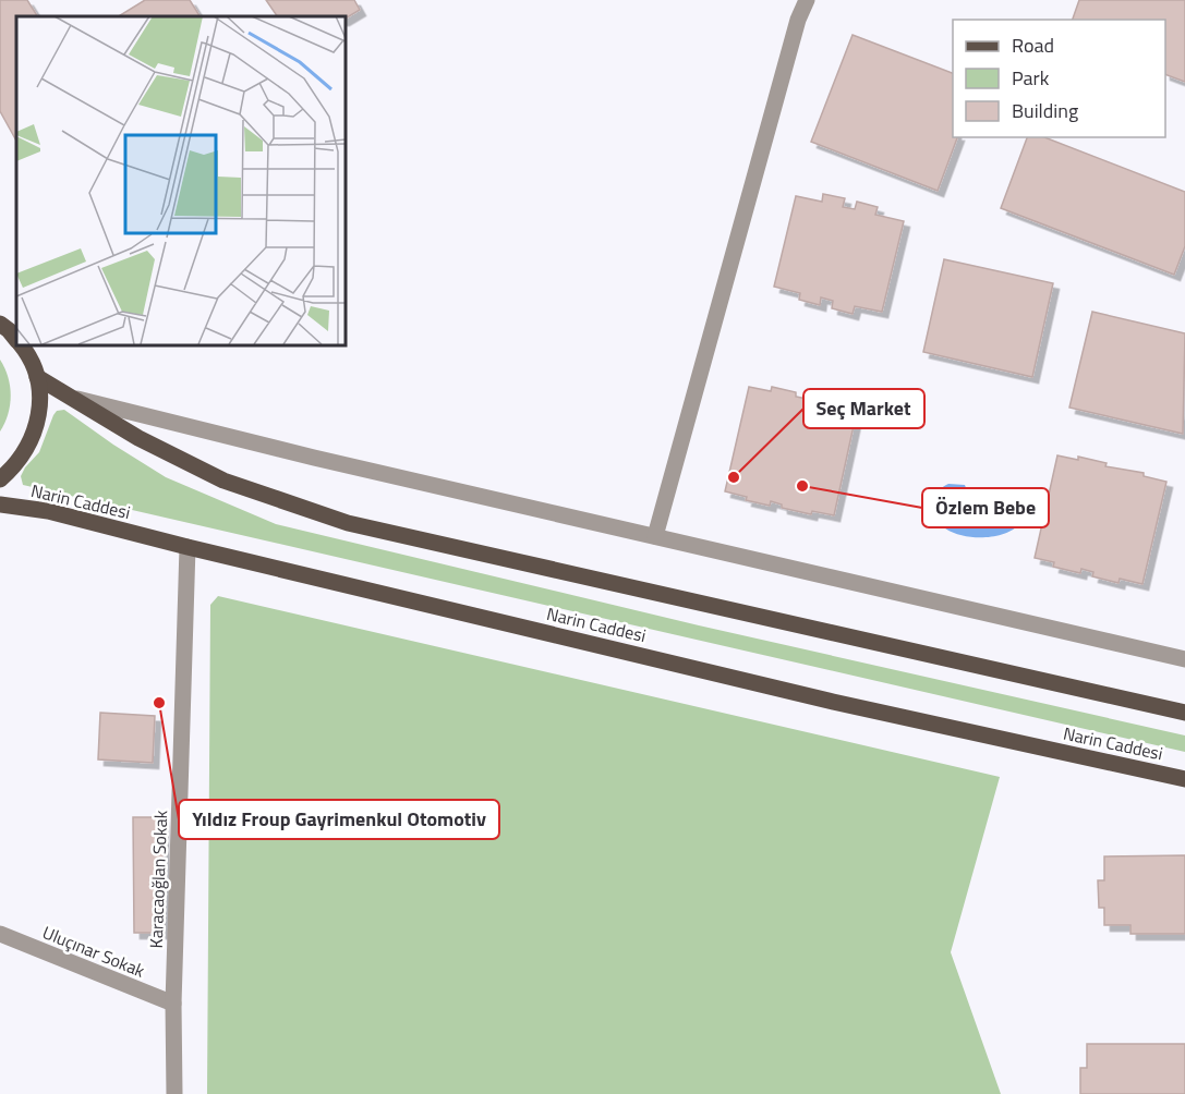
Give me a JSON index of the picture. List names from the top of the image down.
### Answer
{
  "streets": {
    "main road": ["Narin Caddesi"],
    "street": ["Karacaoğlan Sokak", "Uluçınar Sokak"]
  },
  "crossings": [
    ["Narin Caddesi", "Karacaoğlan Sokak"],
    ["Karacaoğlan Sokak", "Uluçınar Sokak"]
  ],
  "places": ["Seç Market", "Özlem Bebe", "Yıldız Froup Gayrimenkul Otomotiv"],
  "legend": ["Road", "Park", "Building"]
}
